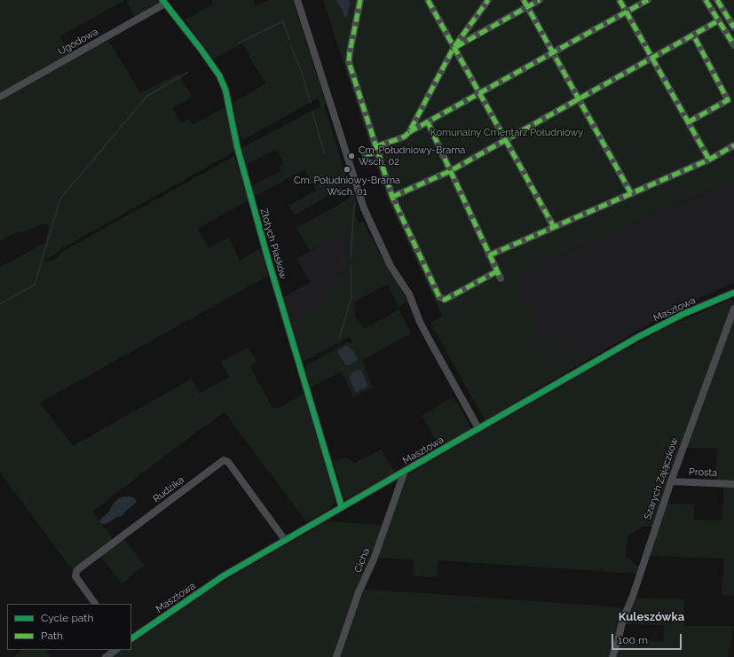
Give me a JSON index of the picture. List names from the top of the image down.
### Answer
{
  "streets": {
    "street": [
      "Ugodowa",
      "Złotych Piasków",
      "Masztowa",
      "Prosta",
      "Szarych Zajączków",
      "Rudzika",
      "Cicha"
    ]
  },
  "crossings": [
    ["Ugodowa", "Złotych Piasków"],
    ["Złotych Piasków", "Masztowa"],
    ["Masztowa", "Rudzika"],
    ["Masztowa", "Cicha"],
    ["Prosta", "Szarych Zajączków"]
  ],
  "districts": ["Kuleszówka"],
  "parks": ["Komunalny Cmentarz Południowy"],
  "places": ["Cm. Południowy-Brama Wsch. 02", "Cm. Południowy-Brama Wsch. 01"],
  "legend": ["Cycle path", "Path"],
  "scale_bar": "100 m"
}
